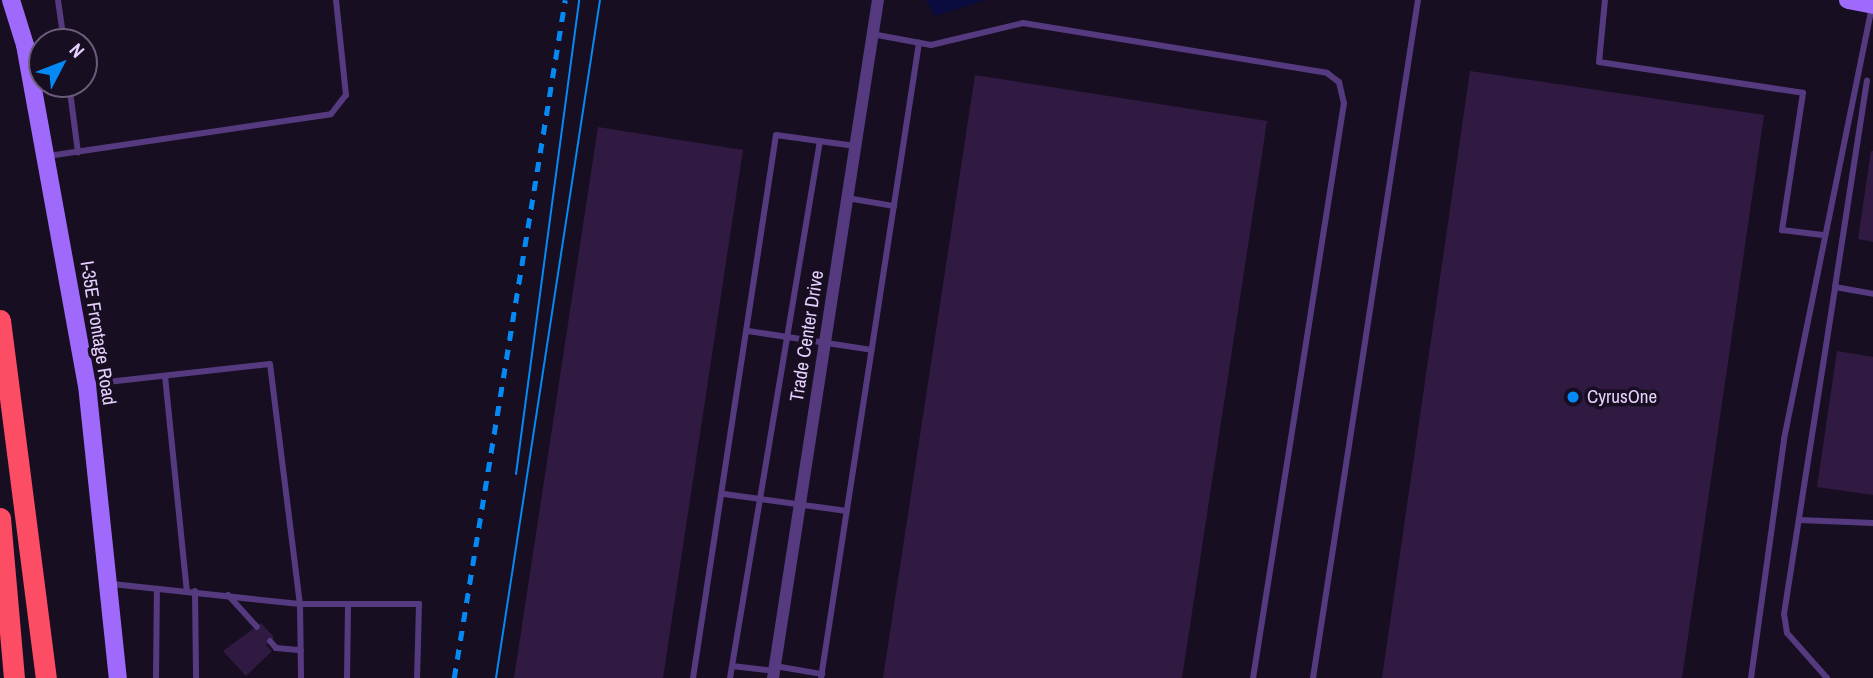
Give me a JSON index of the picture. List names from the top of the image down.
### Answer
{
  "streets": {
    "main road": ["I-35E Frontage Road"],
    "street": ["Trade Center Drive"]
  },
  "places": ["CyrusOne"],
  "north": "top right"
}
